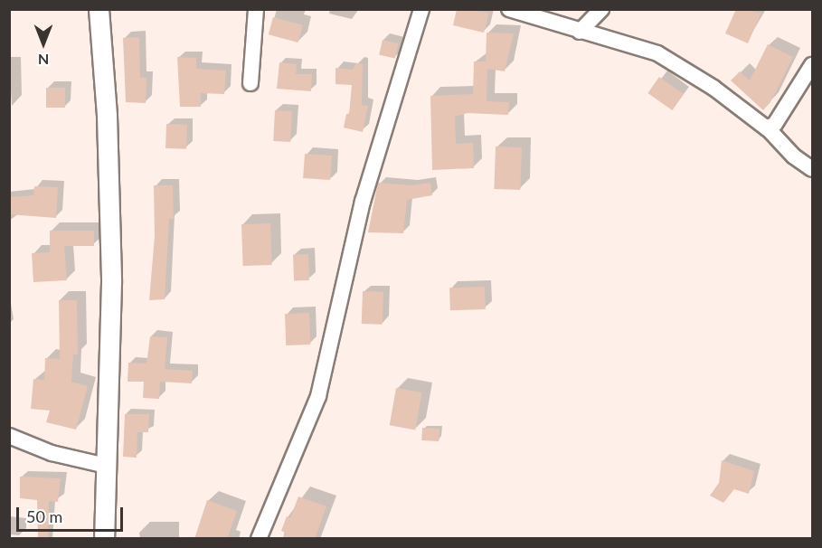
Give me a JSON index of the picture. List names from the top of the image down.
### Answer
{
  "scale_bar": "50 m",
  "north": "bottom"
}
